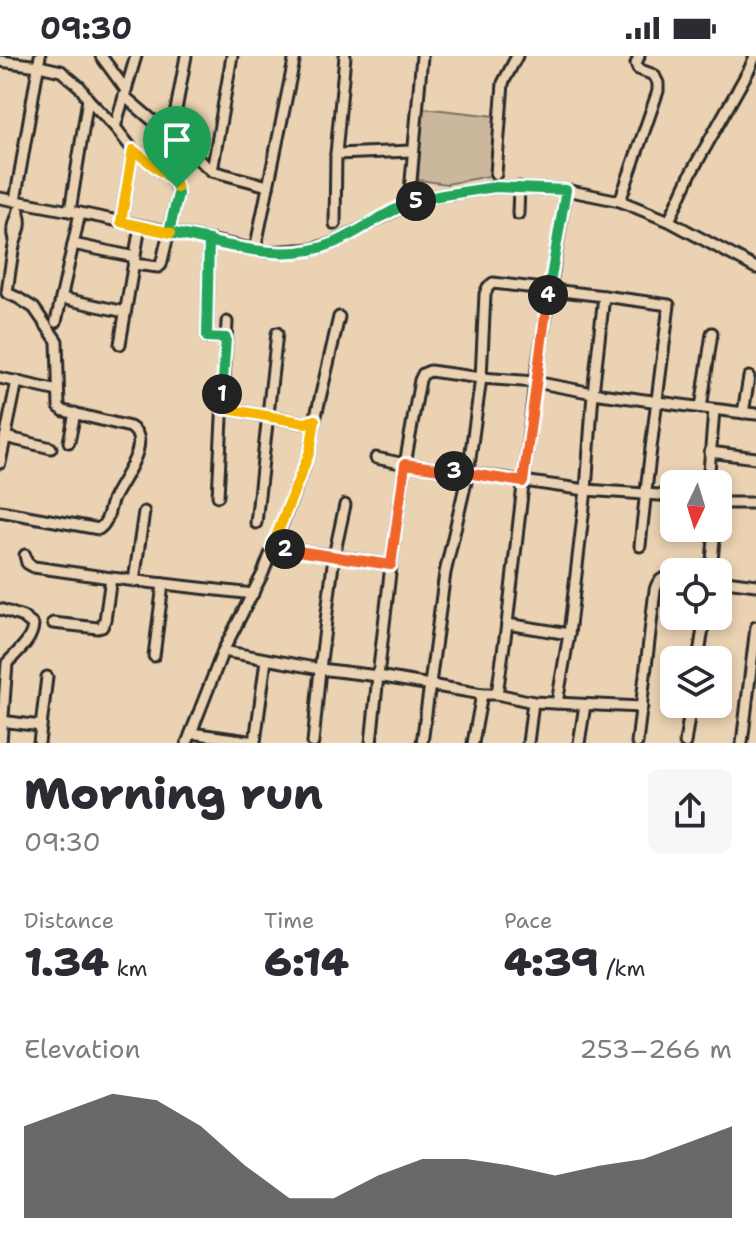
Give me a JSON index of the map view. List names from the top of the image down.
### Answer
{
  "north": "bottom",
  "page": {
    "status": "09:30",
    "pins": [
      "5",
      "4",
      "1",
      "3",
      "2"
    ],
    "heading": ["Morning run", "09:30"],
    "stats": [
      ["Distance", "1.34 km"],
      ["Time", "6:14"],
      ["Pace", "4:39 /km"]
    ],
    "chart": ["Elevation", "253–266 m"]
  }
}
